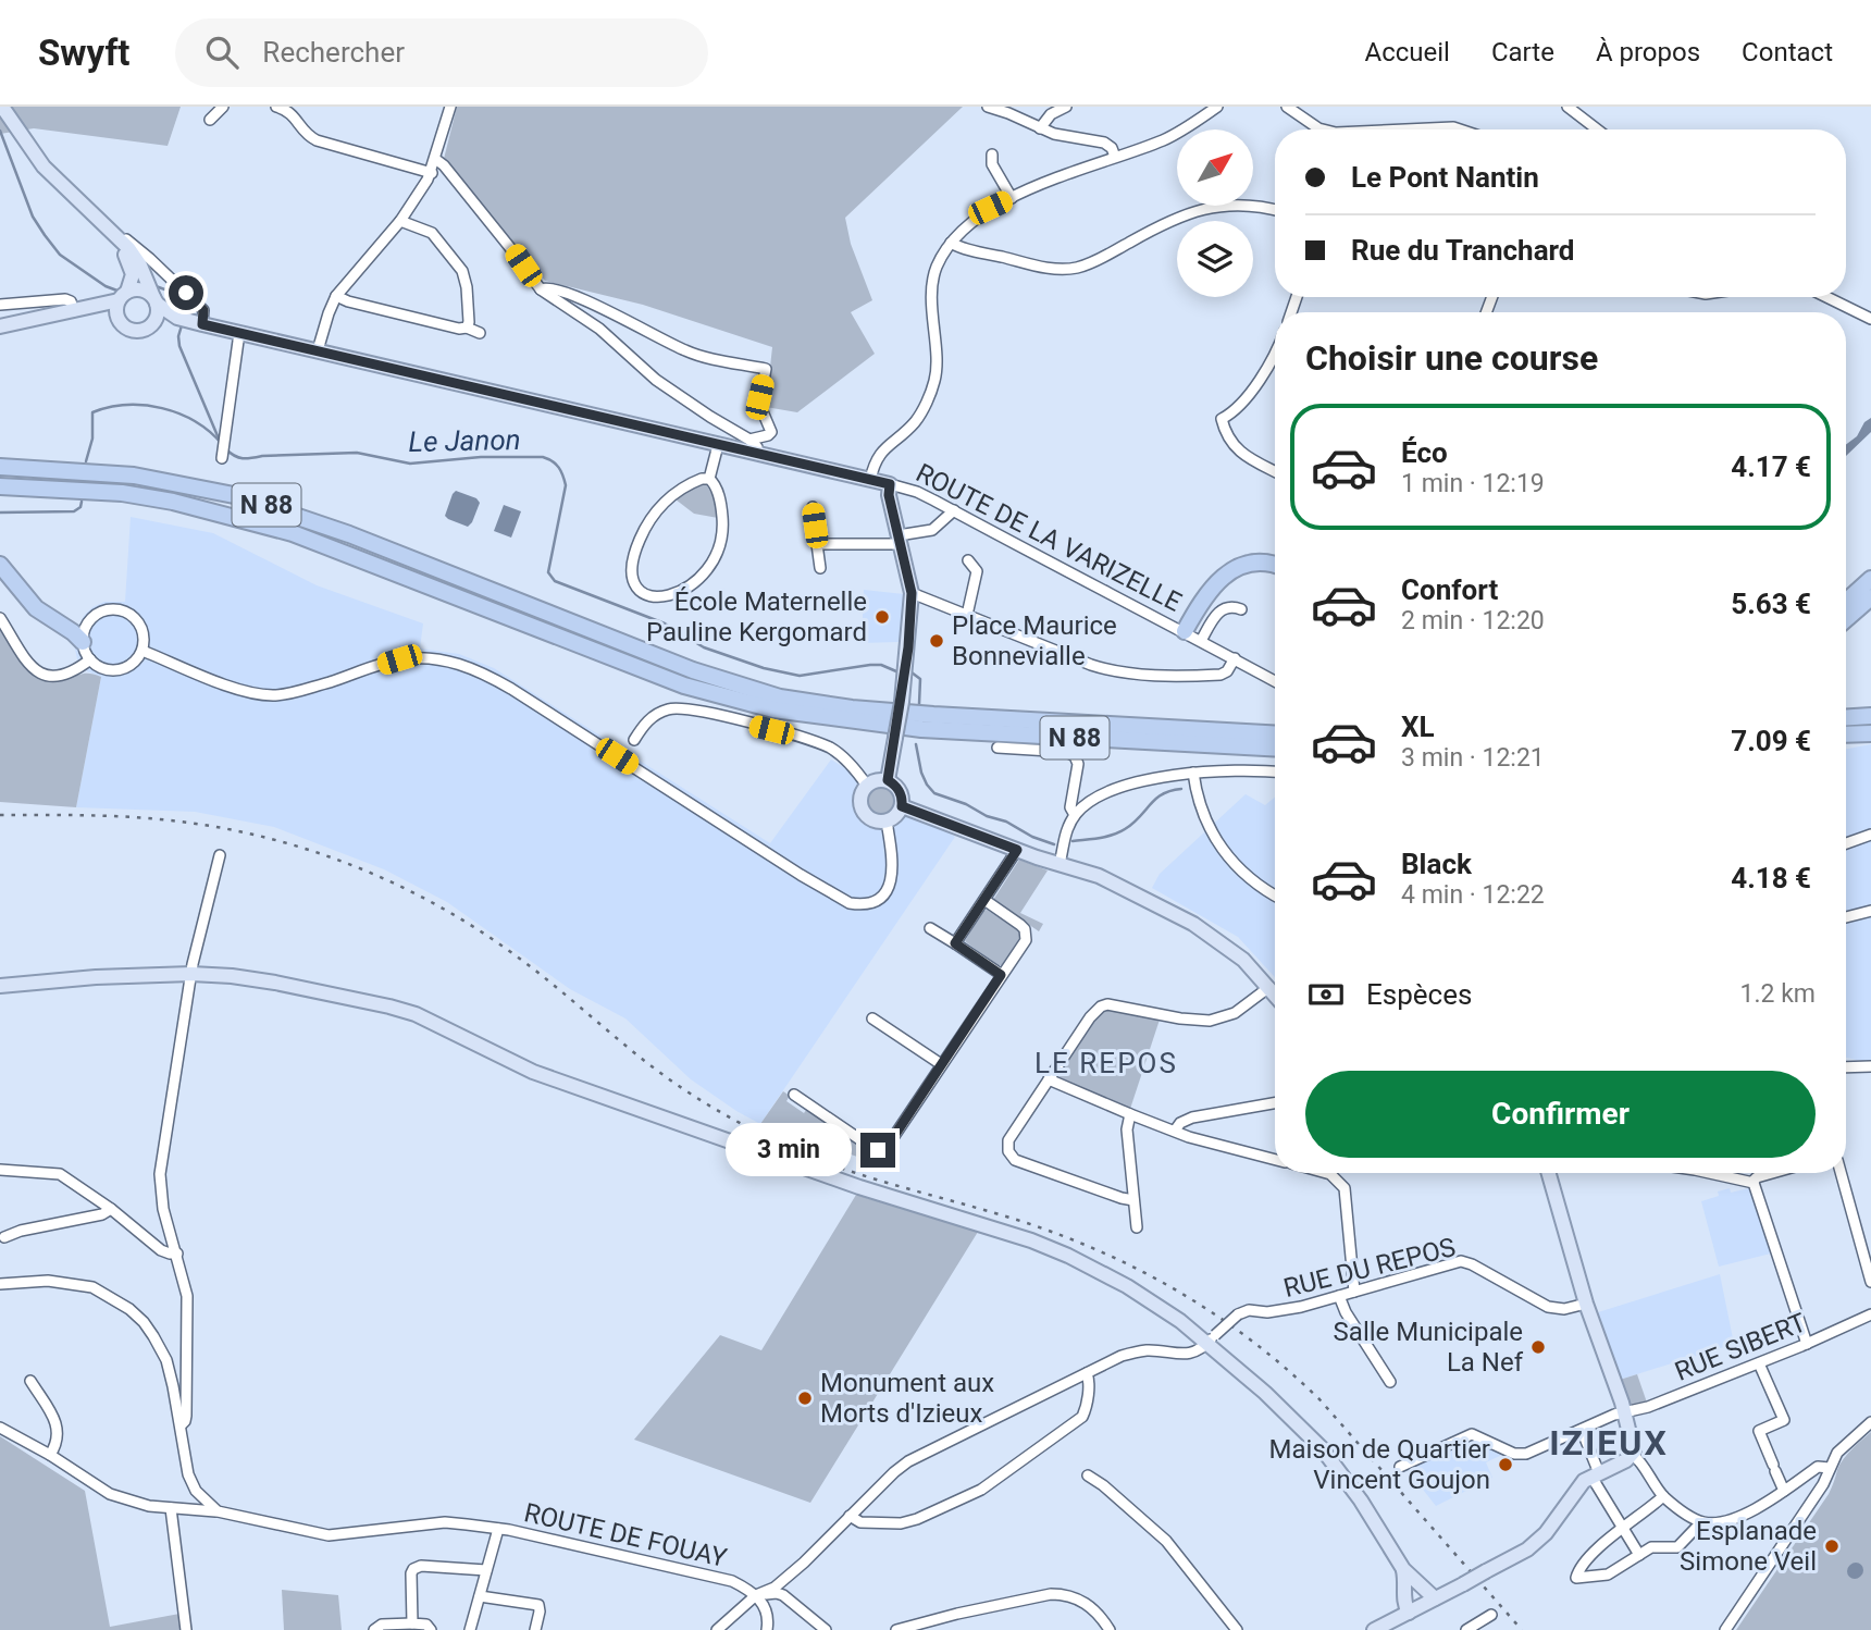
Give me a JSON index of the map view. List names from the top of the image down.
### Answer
{
  "streets": {
    "highway": ["N 88"],
    "main road": ["ROUTE DE LA VARIZELLE"],
    "street": ["RUE DU REPOS", "RUE SIBERT", "ROUTE DE FOUAY"]
  },
  "crossings": [
    ["RUE DU REPOS", "ROUTE DE FOUAY"]
  ],
  "districts": ["LE REPOS", "IZIEUX"],
  "water": ["Le Janon"],
  "places": [
    "École Maternelle Pauline Kergomard",
    "Place Maurice Bonnevialle",
    "Salle Municipale La Nef",
    "Monument aux Morts d'Izieux",
    "Maison de Quartier Vincent Goujon",
    "Esplanade Simone Veil"
  ],
  "north": "top right",
  "page": {
    "header": "Swyft",
    "search": "Rechercher",
    "nav": [
      "Accueil",
      "Carte",
      "À propos",
      "Contact"
    ],
    "banner": ["Le Pont Nantin", "Rue du Tranchard"],
    "heading": "Choisir une course",
    "list": [
      {
        "name": "Éco",
        "note": "1 min · 12:19",
        "value": "4.17 €"
      },
      {
        "name": "Confort",
        "note": "2 min · 12:20",
        "value": "5.63 €"
      },
      {
        "name": "XL",
        "note": "3 min · 12:21",
        "value": "7.09 €"
      },
      {
        "name": "Black",
        "note": "4 min · 12:22",
        "value": "4.18 €"
      }
    ],
    "pay": ["Espèces", "1.2 km"],
    "buttons": "Confirmer",
    "bubble": "3 min"
  }
}
